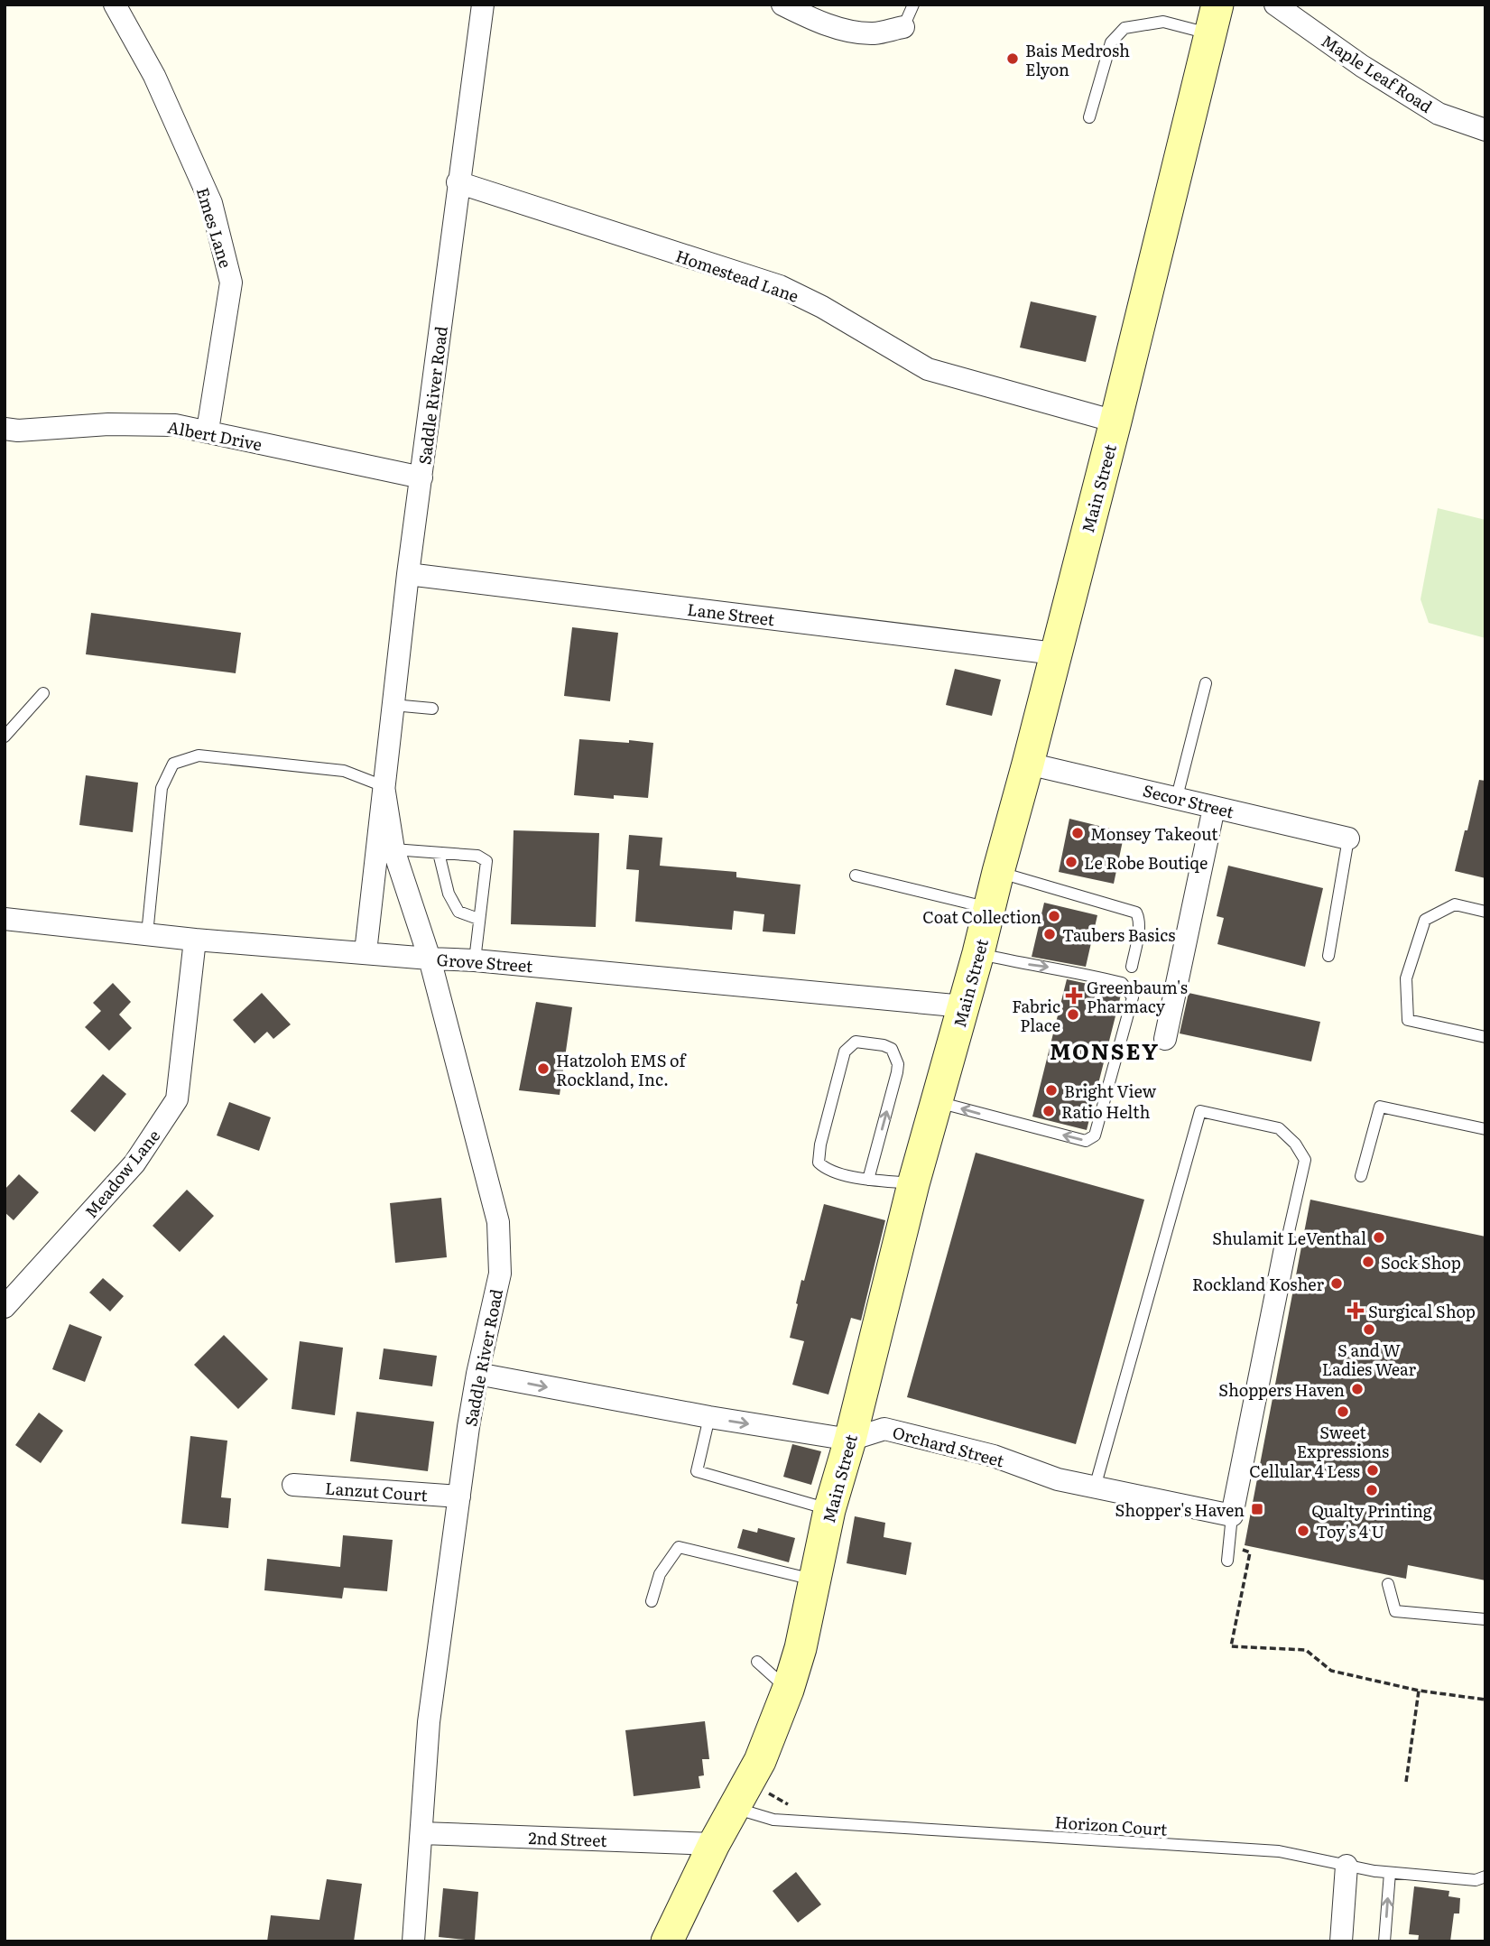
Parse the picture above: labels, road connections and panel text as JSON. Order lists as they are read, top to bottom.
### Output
{
  "streets": {
    "main road": ["Main Street"],
    "street": [
      "Maple Leaf Road",
      "Emes Lane",
      "Homestead Lane",
      "Saddle River Road",
      "Albert Drive",
      "Lane Street",
      "Secor Street",
      "Grove Street",
      "Meadow Lane",
      "Orchard Street",
      "Lanzut Court",
      "2nd Street"
    ],
    "lane": ["Horizon Court"]
  },
  "crossings": [
    ["Emes Lane", "Albert Drive"],
    ["Homestead Lane", "Saddle River Road"],
    ["Homestead Lane", "Main Street"],
    ["Saddle River Road", "Albert Drive"],
    ["Saddle River Road", "Lane Street"],
    ["Saddle River Road", "Grove Street"],
    ["Saddle River Road", "Orchard Street"],
    ["Saddle River Road", "Lanzut Court"],
    ["Saddle River Road", "2nd Street"],
    ["Main Street", "Lane Street"],
    ["Main Street", "Secor Street"],
    ["Main Street", "Grove Street"],
    ["Main Street", "Orchard Street"],
    ["Main Street", "Horizon Court"],
    ["Main Street", "2nd Street"],
    ["Grove Street", "Meadow Lane"]
  ],
  "one_way": ["Orchard Street"],
  "districts": ["MONSEY"],
  "places": {
    "other": [
      "Bais Medrosh Elyon",
      "Monsey Takeout",
      "Le Robe Boutiqe",
      "Coat Collection",
      "Taubers Basics",
      "Fabric Place",
      "Hatzoloh EMS of Rockland, Inc.",
      "Bright View",
      "Ratio Helth",
      "Shulamit LeVenthal",
      "Sock Shop",
      "Rockland Kosher",
      "S and W Ladies Wear",
      "Shoppers Haven",
      "Sweet Expressions",
      "Cellular 4 Less",
      "Qualty Printing",
      "Toy's 4 U"
    ],
    "health": ["Greenbaum's Pharmacy", "Surgical Shop"],
    "transit": ["Shopper's Haven"]
  }
}
